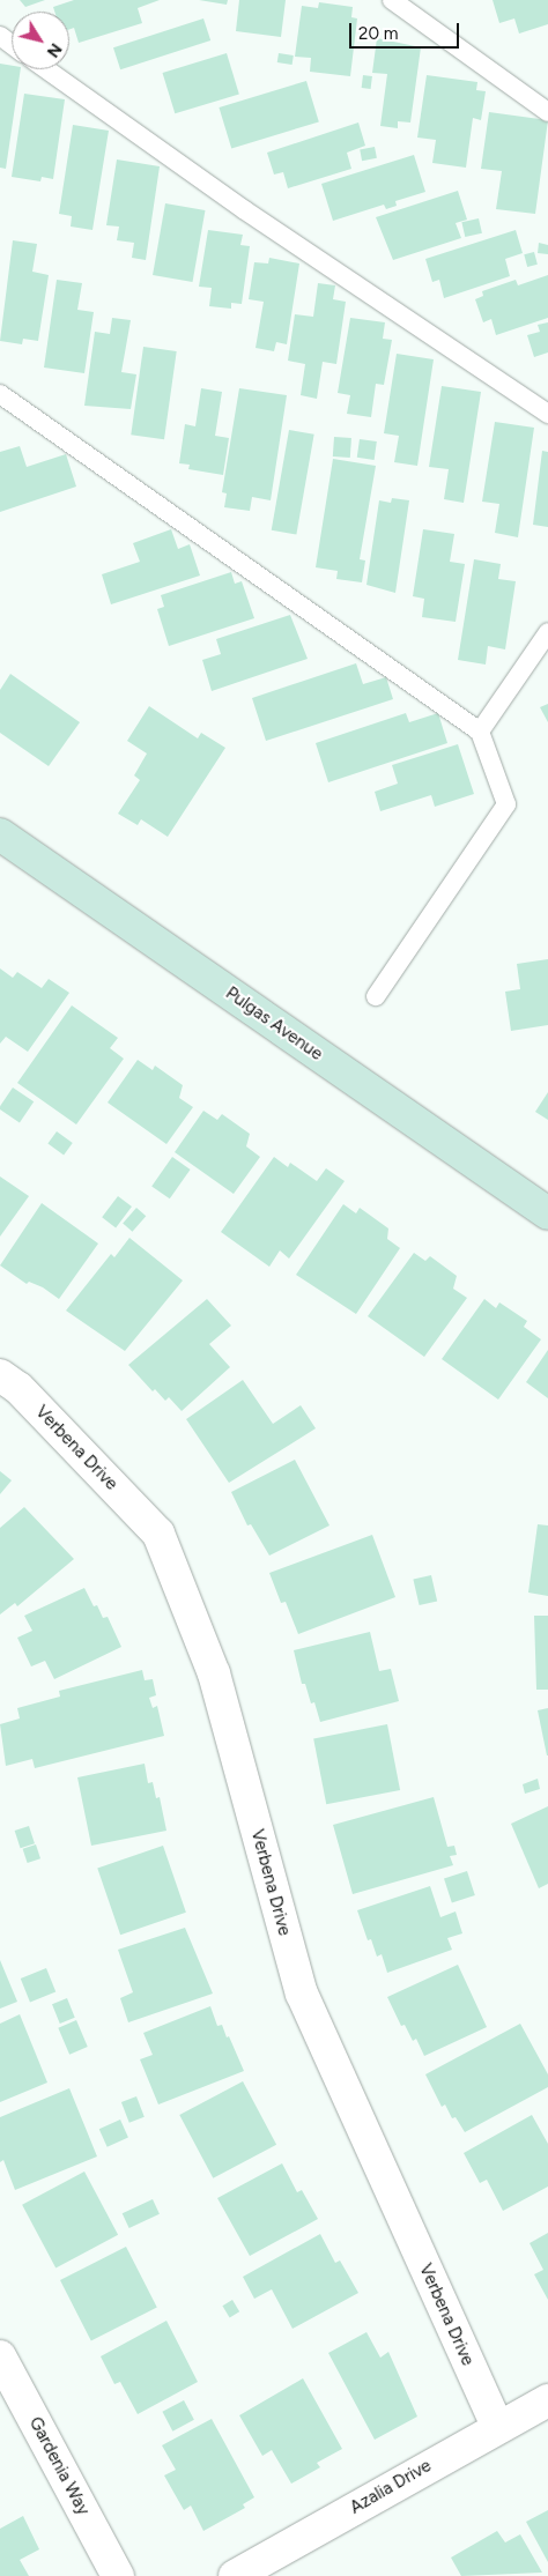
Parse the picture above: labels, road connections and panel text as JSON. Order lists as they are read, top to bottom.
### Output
{
  "streets": {
    "street": [
      "Pulgas Avenue",
      "Verbena Drive",
      "Gardenia Way",
      "Azalia Drive"
    ]
  },
  "crossings": [
    ["Verbena Drive", "Azalia Drive"]
  ],
  "scale_bar": "20 m",
  "north": "bottom right"
}
